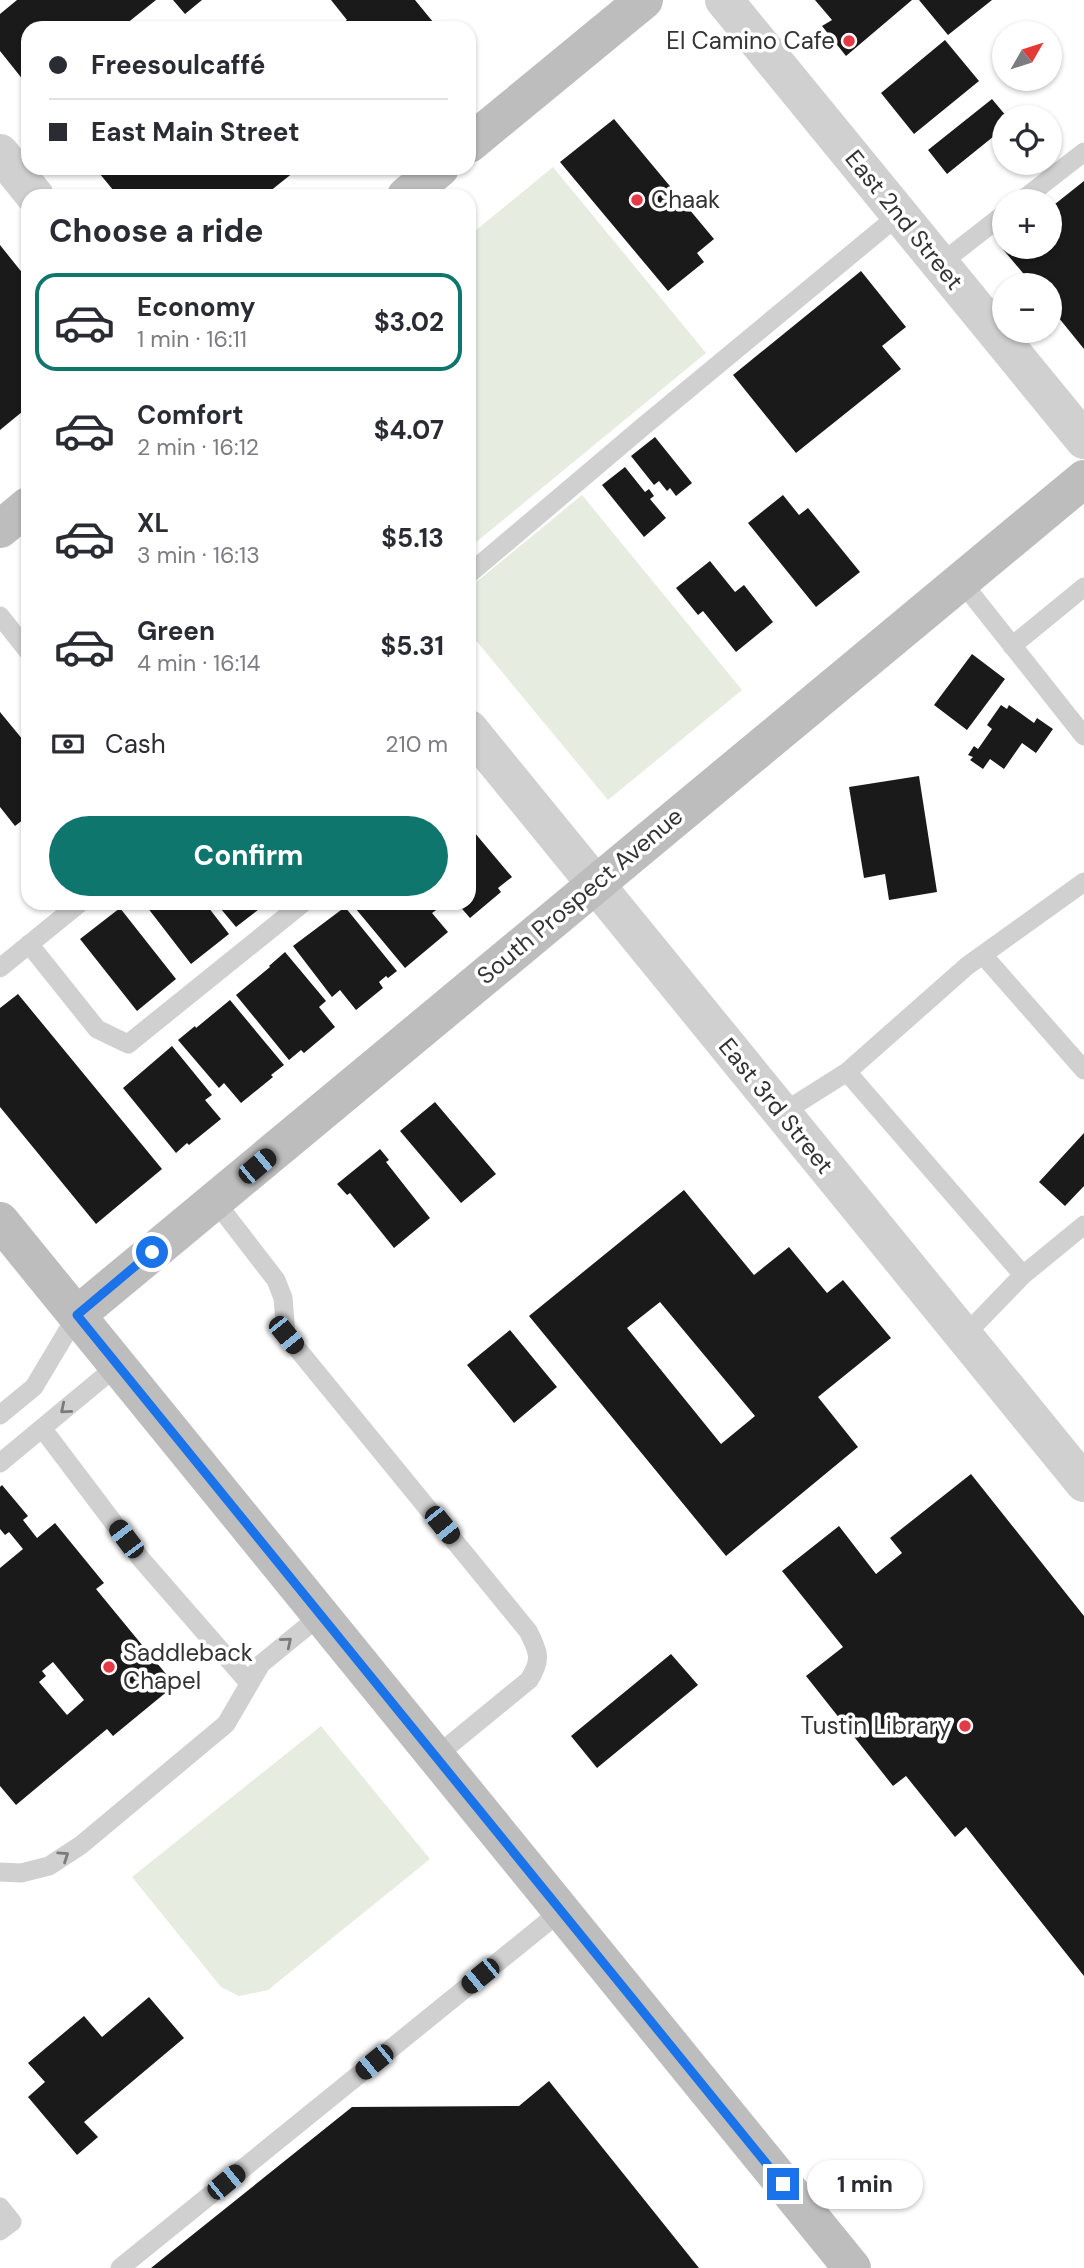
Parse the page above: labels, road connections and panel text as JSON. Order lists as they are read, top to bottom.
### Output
{
  "streets": {
    "main road": ["South Prospect Avenue"],
    "street": ["East 2nd Street", "East 3rd Street"]
  },
  "crossings": [
    ["South Prospect Avenue", "East 3rd Street"]
  ],
  "places": [
    "El Camino Cafe",
    "Chaak",
    "Saddleback Chapel",
    "Tustin Library"
  ],
  "north": "top right",
  "page": {
    "map_buttons": ["+", "−"],
    "banner": ["Freesoulcaffé", "East Main Street"],
    "heading": "Choose a ride",
    "list": [
      {
        "name": "Economy",
        "note": "1 min · 16:11",
        "value": "$3.02"
      },
      {
        "name": "Comfort",
        "note": "2 min · 16:12",
        "value": "$4.07"
      },
      {
        "name": "XL",
        "note": "3 min · 16:13",
        "value": "$5.13"
      },
      {
        "name": "Green",
        "note": "4 min · 16:14",
        "value": "$5.31"
      }
    ],
    "pay": ["Cash", "210 m"],
    "buttons": "Confirm",
    "bubble": "1 min"
  }
}
